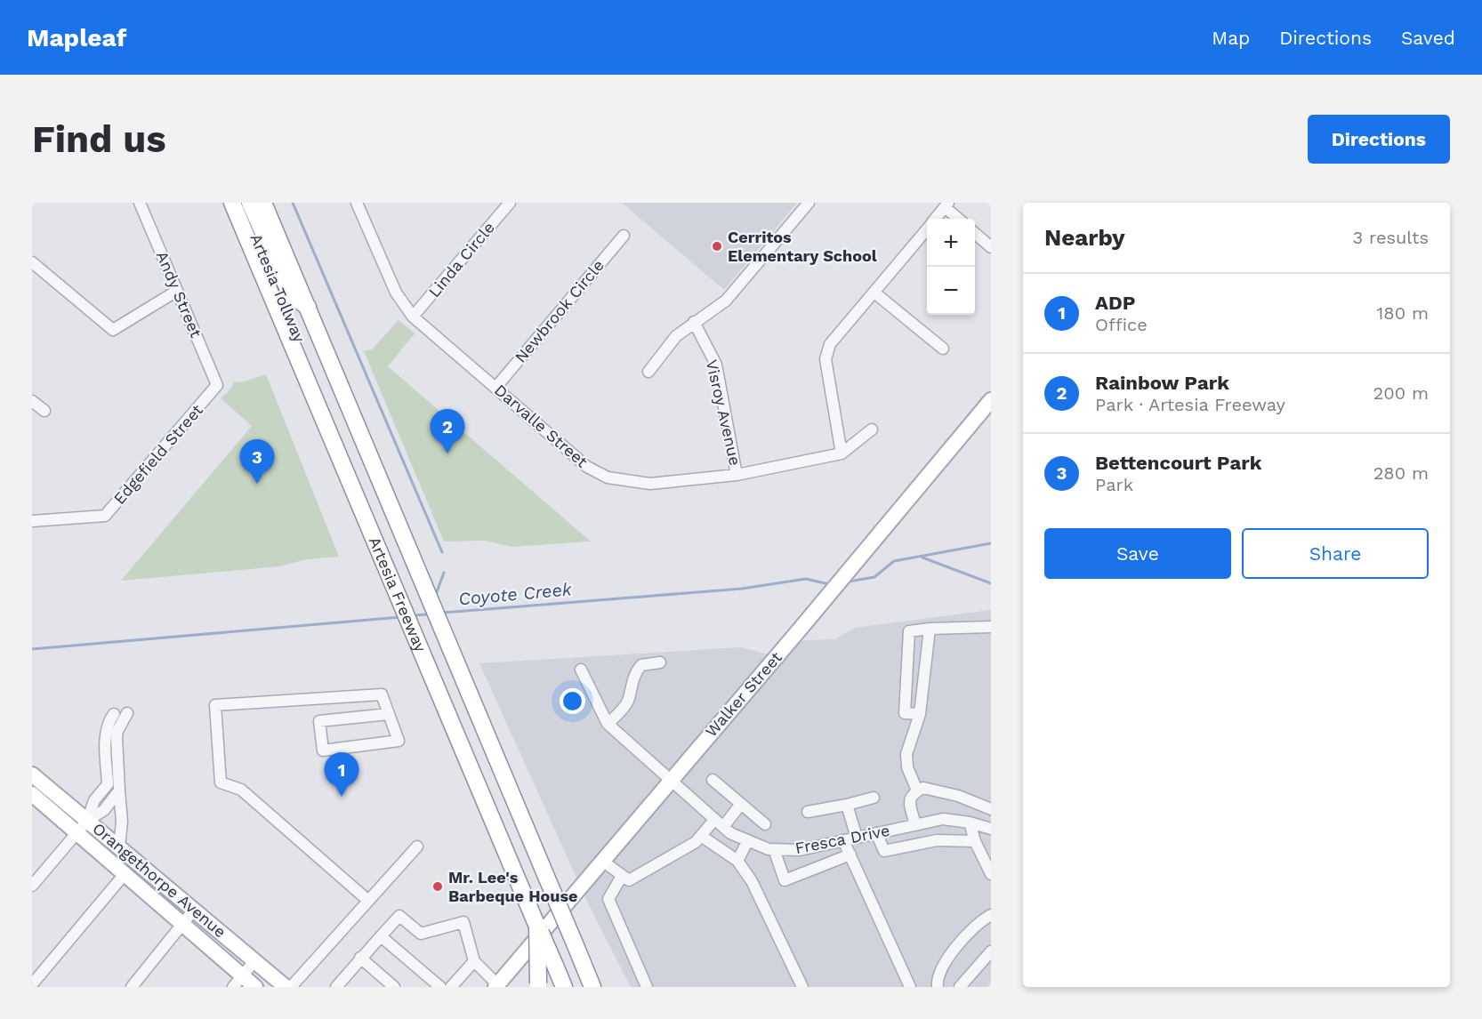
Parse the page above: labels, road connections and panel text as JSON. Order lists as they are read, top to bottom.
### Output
{
  "streets": {
    "highway": ["Artesia Tollway", "Artesia Freeway"],
    "main road": ["Walker Street", "Orangethorpe Avenue"],
    "street": [
      "Linda Circle",
      "Andy Street",
      "Newbrook Circle",
      "Visroy Avenue",
      "Darvalle Street",
      "Edgefield Street",
      "Fresca Drive"
    ]
  },
  "crossings": [
    ["Linda Circle", "Darvalle Street"],
    ["Artesia Tollway", "Artesia Freeway"],
    ["Andy Street", "Edgefield Street"],
    ["Newbrook Circle", "Darvalle Street"],
    ["Visroy Avenue", "Darvalle Street"],
    ["Walker Street", "Fresca Drive"]
  ],
  "water": ["Coyote Creek"],
  "places": ["Cerritos Elementary School", "Mr. Lee's Barbeque House"],
  "page": {
    "header": "Mapleaf",
    "nav": ["Map", "Directions", "Saved"],
    "buttons": [
      "Directions",
      ["Save", "Share"]
    ],
    "title": "Find us",
    "heading": ["Nearby", "3 results"],
    "map_buttons": ["+", "−"],
    "list": [
      {
        "mark": "1",
        "name": "ADP",
        "note": "Office",
        "value": "180 m"
      },
      {
        "mark": "2",
        "name": "Rainbow Park",
        "note": "Park · Artesia Freeway",
        "value": "200 m"
      },
      {
        "mark": "3",
        "name": "Bettencourt Park",
        "note": "Park",
        "value": "280 m"
      }
    ],
    "pins": ["2", "3", "1"]
  }
}
